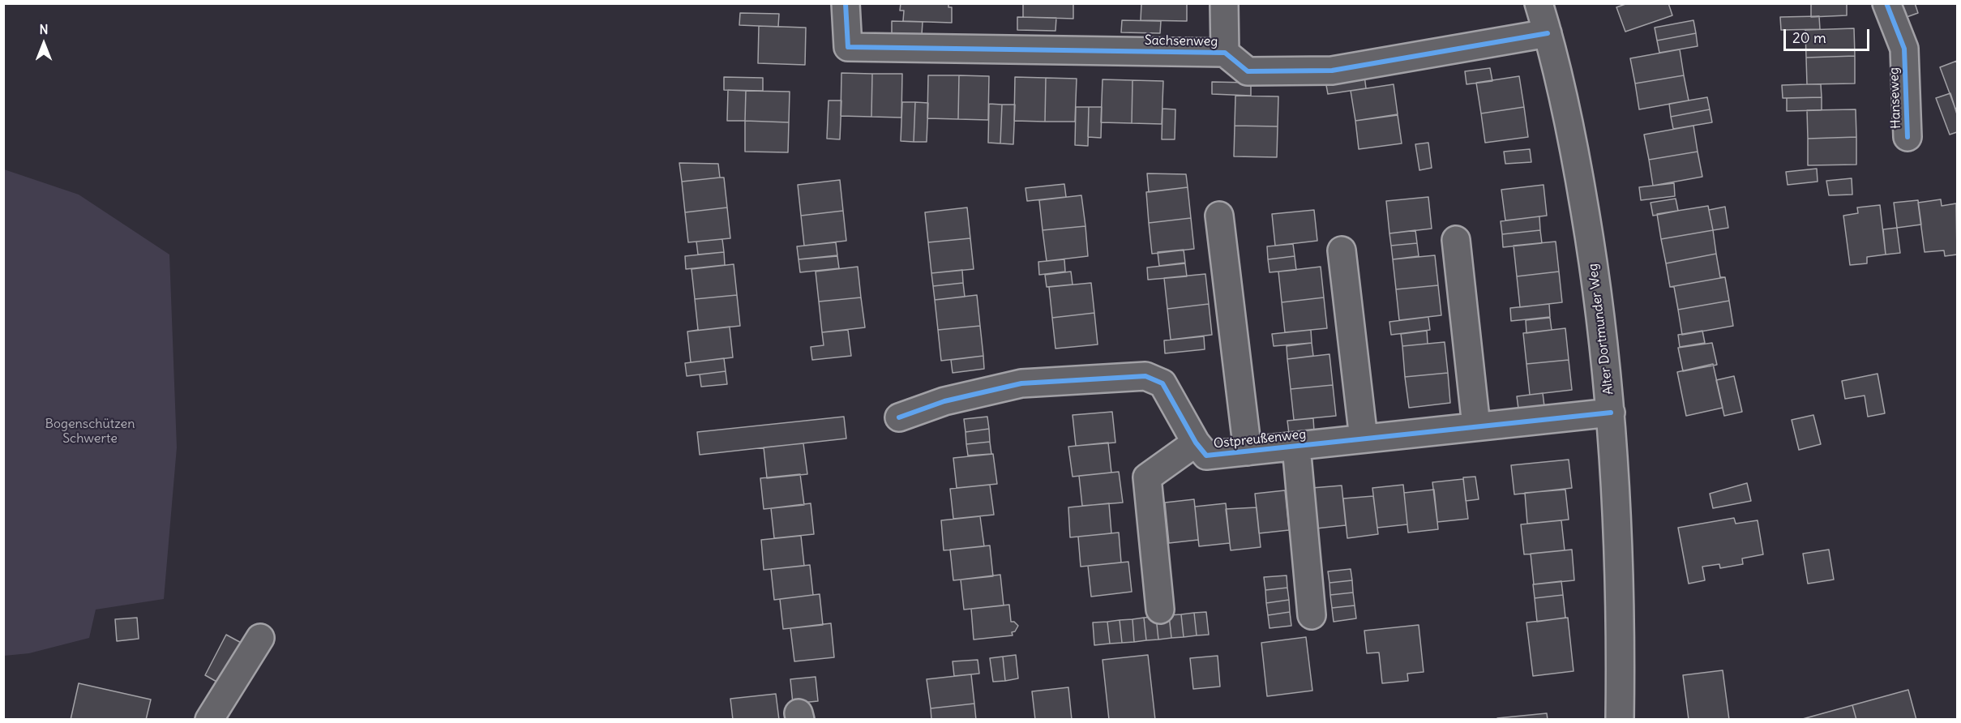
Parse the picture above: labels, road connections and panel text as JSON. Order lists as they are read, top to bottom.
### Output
{
  "streets": {
    "street": [
      "Sachsenweg",
      "Hanseweg",
      "Alter Dortmunder Weg",
      "Ostpreußenweg"
    ]
  },
  "crossings": [
    ["Sachsenweg", "Alter Dortmunder Weg"],
    ["Alter Dortmunder Weg", "Ostpreußenweg"]
  ],
  "parks": ["Bogenschützen Schwerte"],
  "scale_bar": "20 m",
  "north": "top"
}
